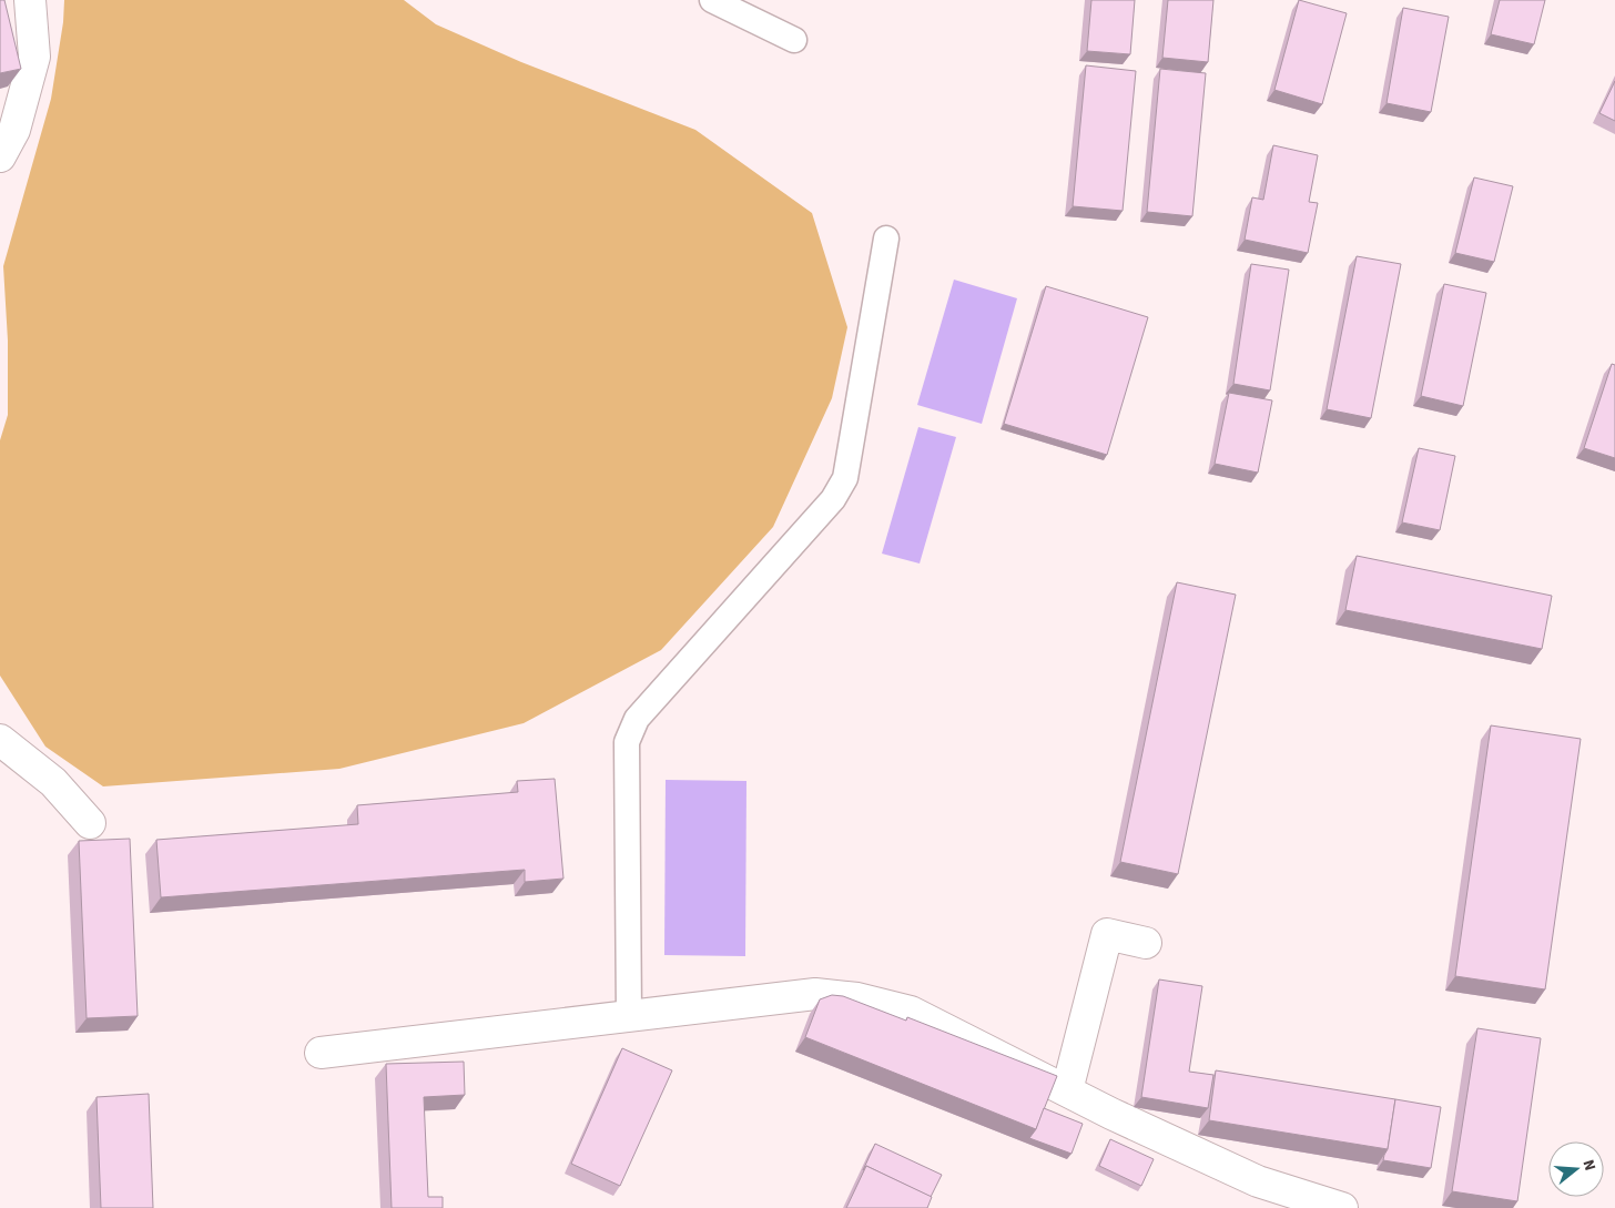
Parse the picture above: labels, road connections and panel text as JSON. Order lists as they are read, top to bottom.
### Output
{
  "north": "right"
}
